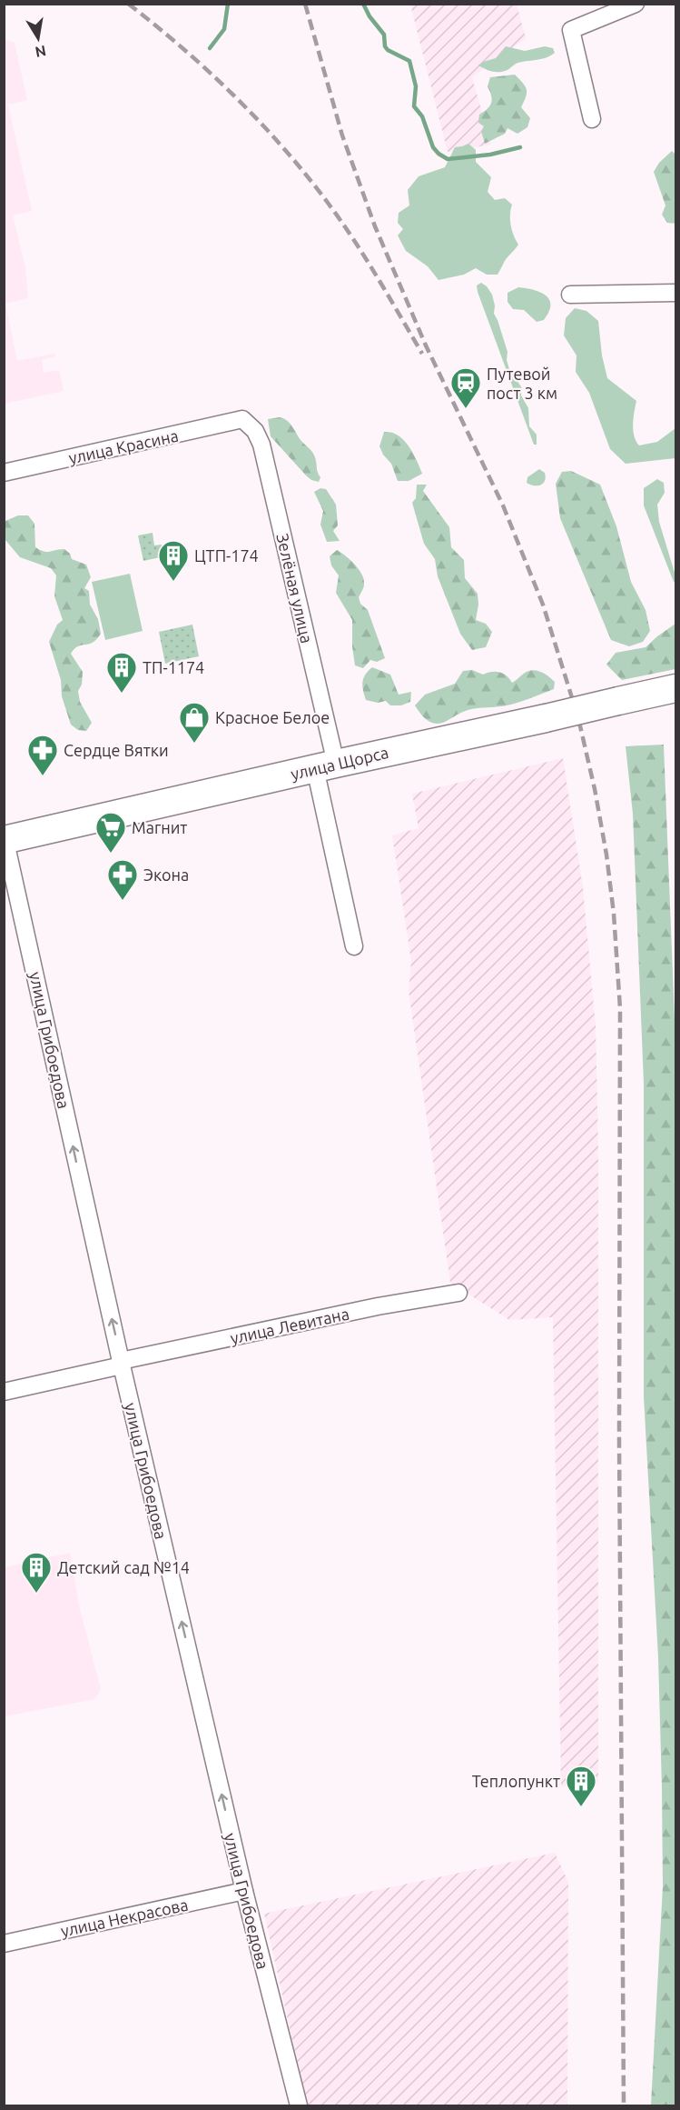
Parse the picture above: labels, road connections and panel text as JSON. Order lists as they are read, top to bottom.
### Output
{
  "streets": {
    "main road": ["улица Щорса"],
    "street": [
      "улица Красина",
      "Зелёная улица",
      "улица Грибоедова",
      "улица Левитана",
      "улица Некрасова"
    ]
  },
  "crossings": [
    ["улица Красина", "Зелёная улица"],
    ["Зелёная улица", "улица Щорса"],
    ["улица Щорса", "улица Грибоедова"],
    ["улица Грибоедова", "улица Левитана"],
    ["улица Грибоедова", "улица Некрасова"]
  ],
  "one_way": ["улица Грибоедова"],
  "places": {
    "station": ["Путевой пост 3 км"],
    "building": [
      "ЦТП-174",
      "ТП-1174",
      "Детский сад №14",
      "Теплопункт"
    ],
    "shop": ["Красное Белое"],
    "pharmacy": ["Сердце Вятки", "Экона"],
    "supermarket": ["Магнит"]
  },
  "north": "bottom"
}
